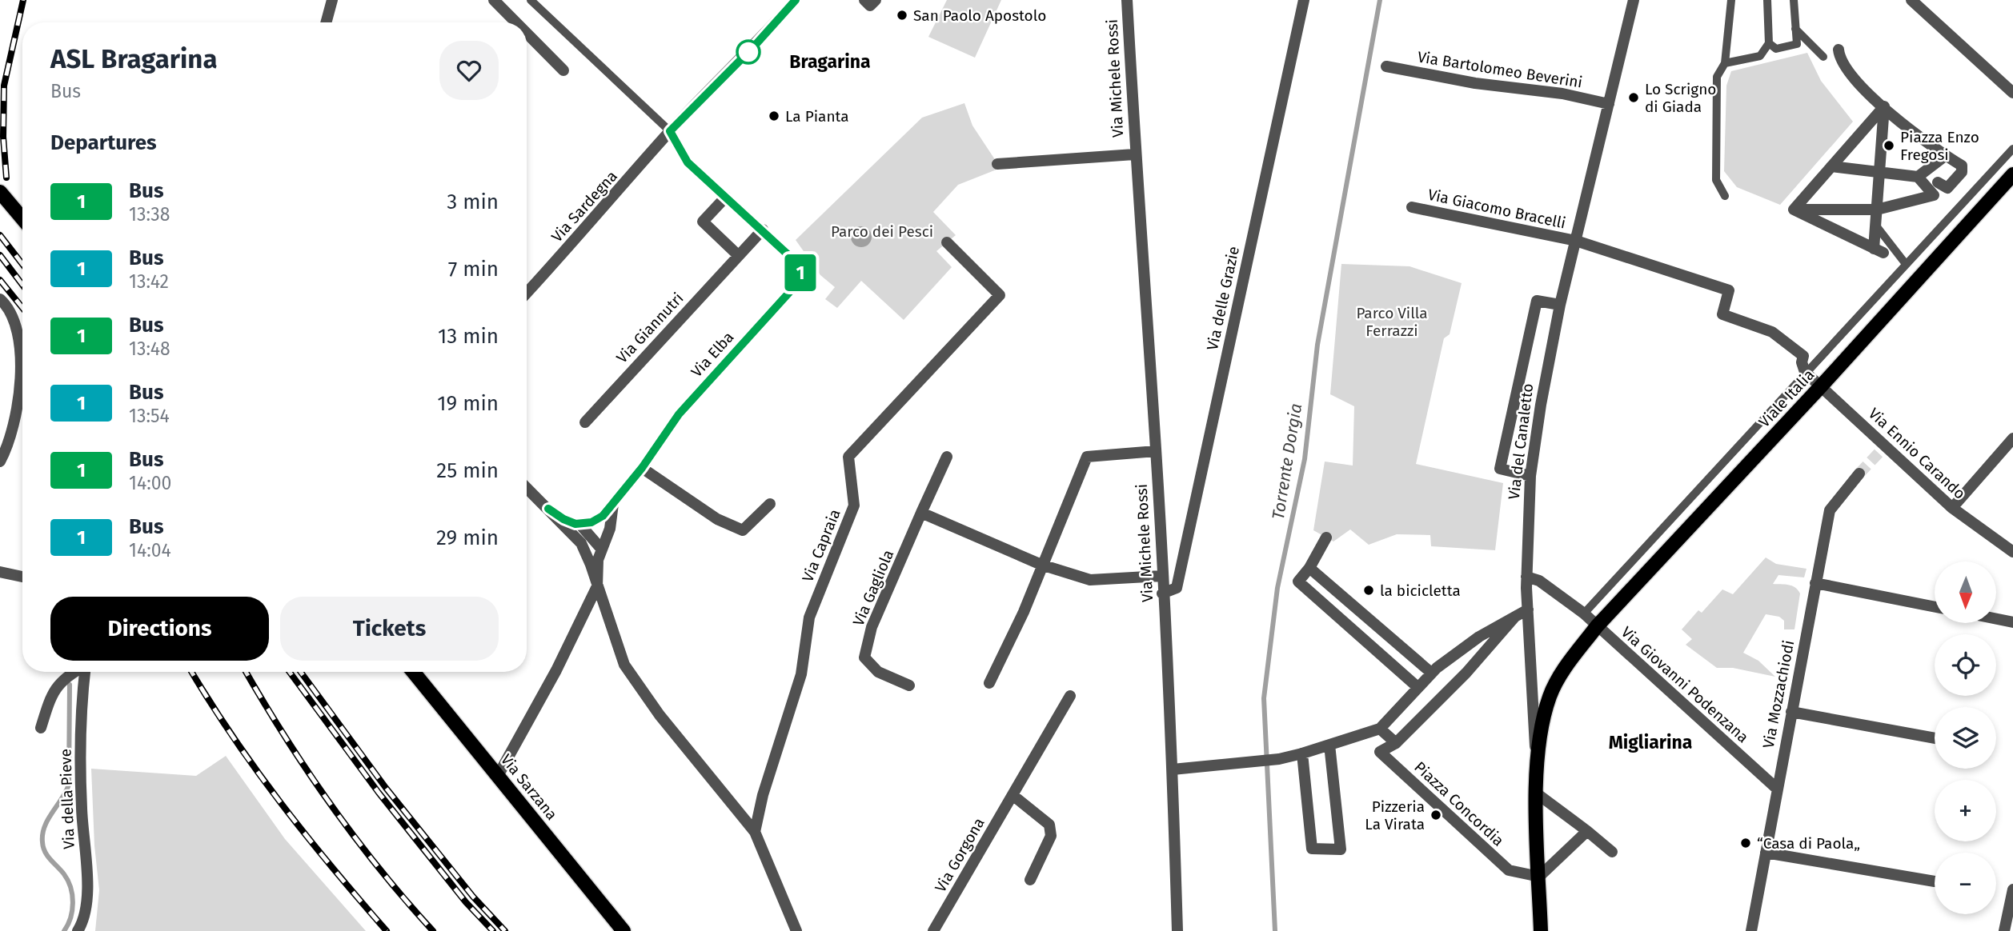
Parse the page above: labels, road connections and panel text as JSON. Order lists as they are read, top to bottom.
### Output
{
  "streets": {
    "main road": ["Viale Italia", "Via del Canaletto", "Via Sarzana"],
    "street": [
      "Via Bartolomeo Beverini",
      "Via Michele Rossi",
      "Via Sardegna",
      "Via Giacomo Bracelli",
      "Via delle Grazie",
      "Via Giannutri",
      "Via Elba",
      "Via Ennio Carando",
      "Via Capraia",
      "Via Gagliola",
      "Via Giovanni Podenzana",
      "Via Mozzachiodi",
      "Via della Pieve",
      "Piazza Concordia",
      "Via Gorgona"
    ]
  },
  "crossings": [
    ["Via Bartolomeo Beverini", "Via del Canaletto"],
    ["Via Michele Rossi", "Via delle Grazie"],
    ["Via Giacomo Bracelli", "Viale Italia"],
    ["Via Giacomo Bracelli", "Via del Canaletto"],
    ["Via Giacomo Bracelli", "Via Ennio Carando"],
    ["Via Giannutri", "Via Elba"],
    ["Viale Italia", "Via del Canaletto"],
    ["Viale Italia", "Via Ennio Carando"],
    ["Viale Italia", "Via Giovanni Podenzana"],
    ["Via del Canaletto", "Via Giovanni Podenzana"],
    ["Via del Canaletto", "Piazza Concordia"],
    ["Via Giovanni Podenzana", "Via Mozzachiodi"]
  ],
  "districts": ["Bragarina", "Migliarina"],
  "water": ["Torrente Dorgia"],
  "parks": ["Parco dei Pesci", "Parco Villa Ferrazzi"],
  "places": [
    "San Paolo Apostolo",
    "Lo Scrigno di Giada",
    "La Pianta",
    "Piazza Enzo Fregosi",
    "la bicicletta",
    "Pizzeria La Virata",
    "“Casa di Paola„"
  ],
  "lines": ["bus line 1"],
  "north": "bottom",
  "page": {
    "on_map": "1",
    "heading": [
      ["ASL Bragarina", "Bus"],
      "Departures"
    ],
    "list": [
      {
        "mark": "1",
        "name": "Bus",
        "note": "13:38",
        "value": "3 min"
      },
      {
        "mark": "1",
        "name": "Bus",
        "note": "13:42",
        "value": "7 min"
      },
      {
        "mark": "1",
        "name": "Bus",
        "note": "13:48",
        "value": "13 min"
      },
      {
        "mark": "1",
        "name": "Bus",
        "note": "13:54",
        "value": "19 min"
      },
      {
        "mark": "1",
        "name": "Bus",
        "note": "14:00",
        "value": "25 min"
      },
      {
        "mark": "1",
        "name": "Bus",
        "note": "14:04",
        "value": "29 min"
      }
    ],
    "map_buttons": ["+", "−"],
    "buttons": ["Directions", "Tickets"]
  }
}
